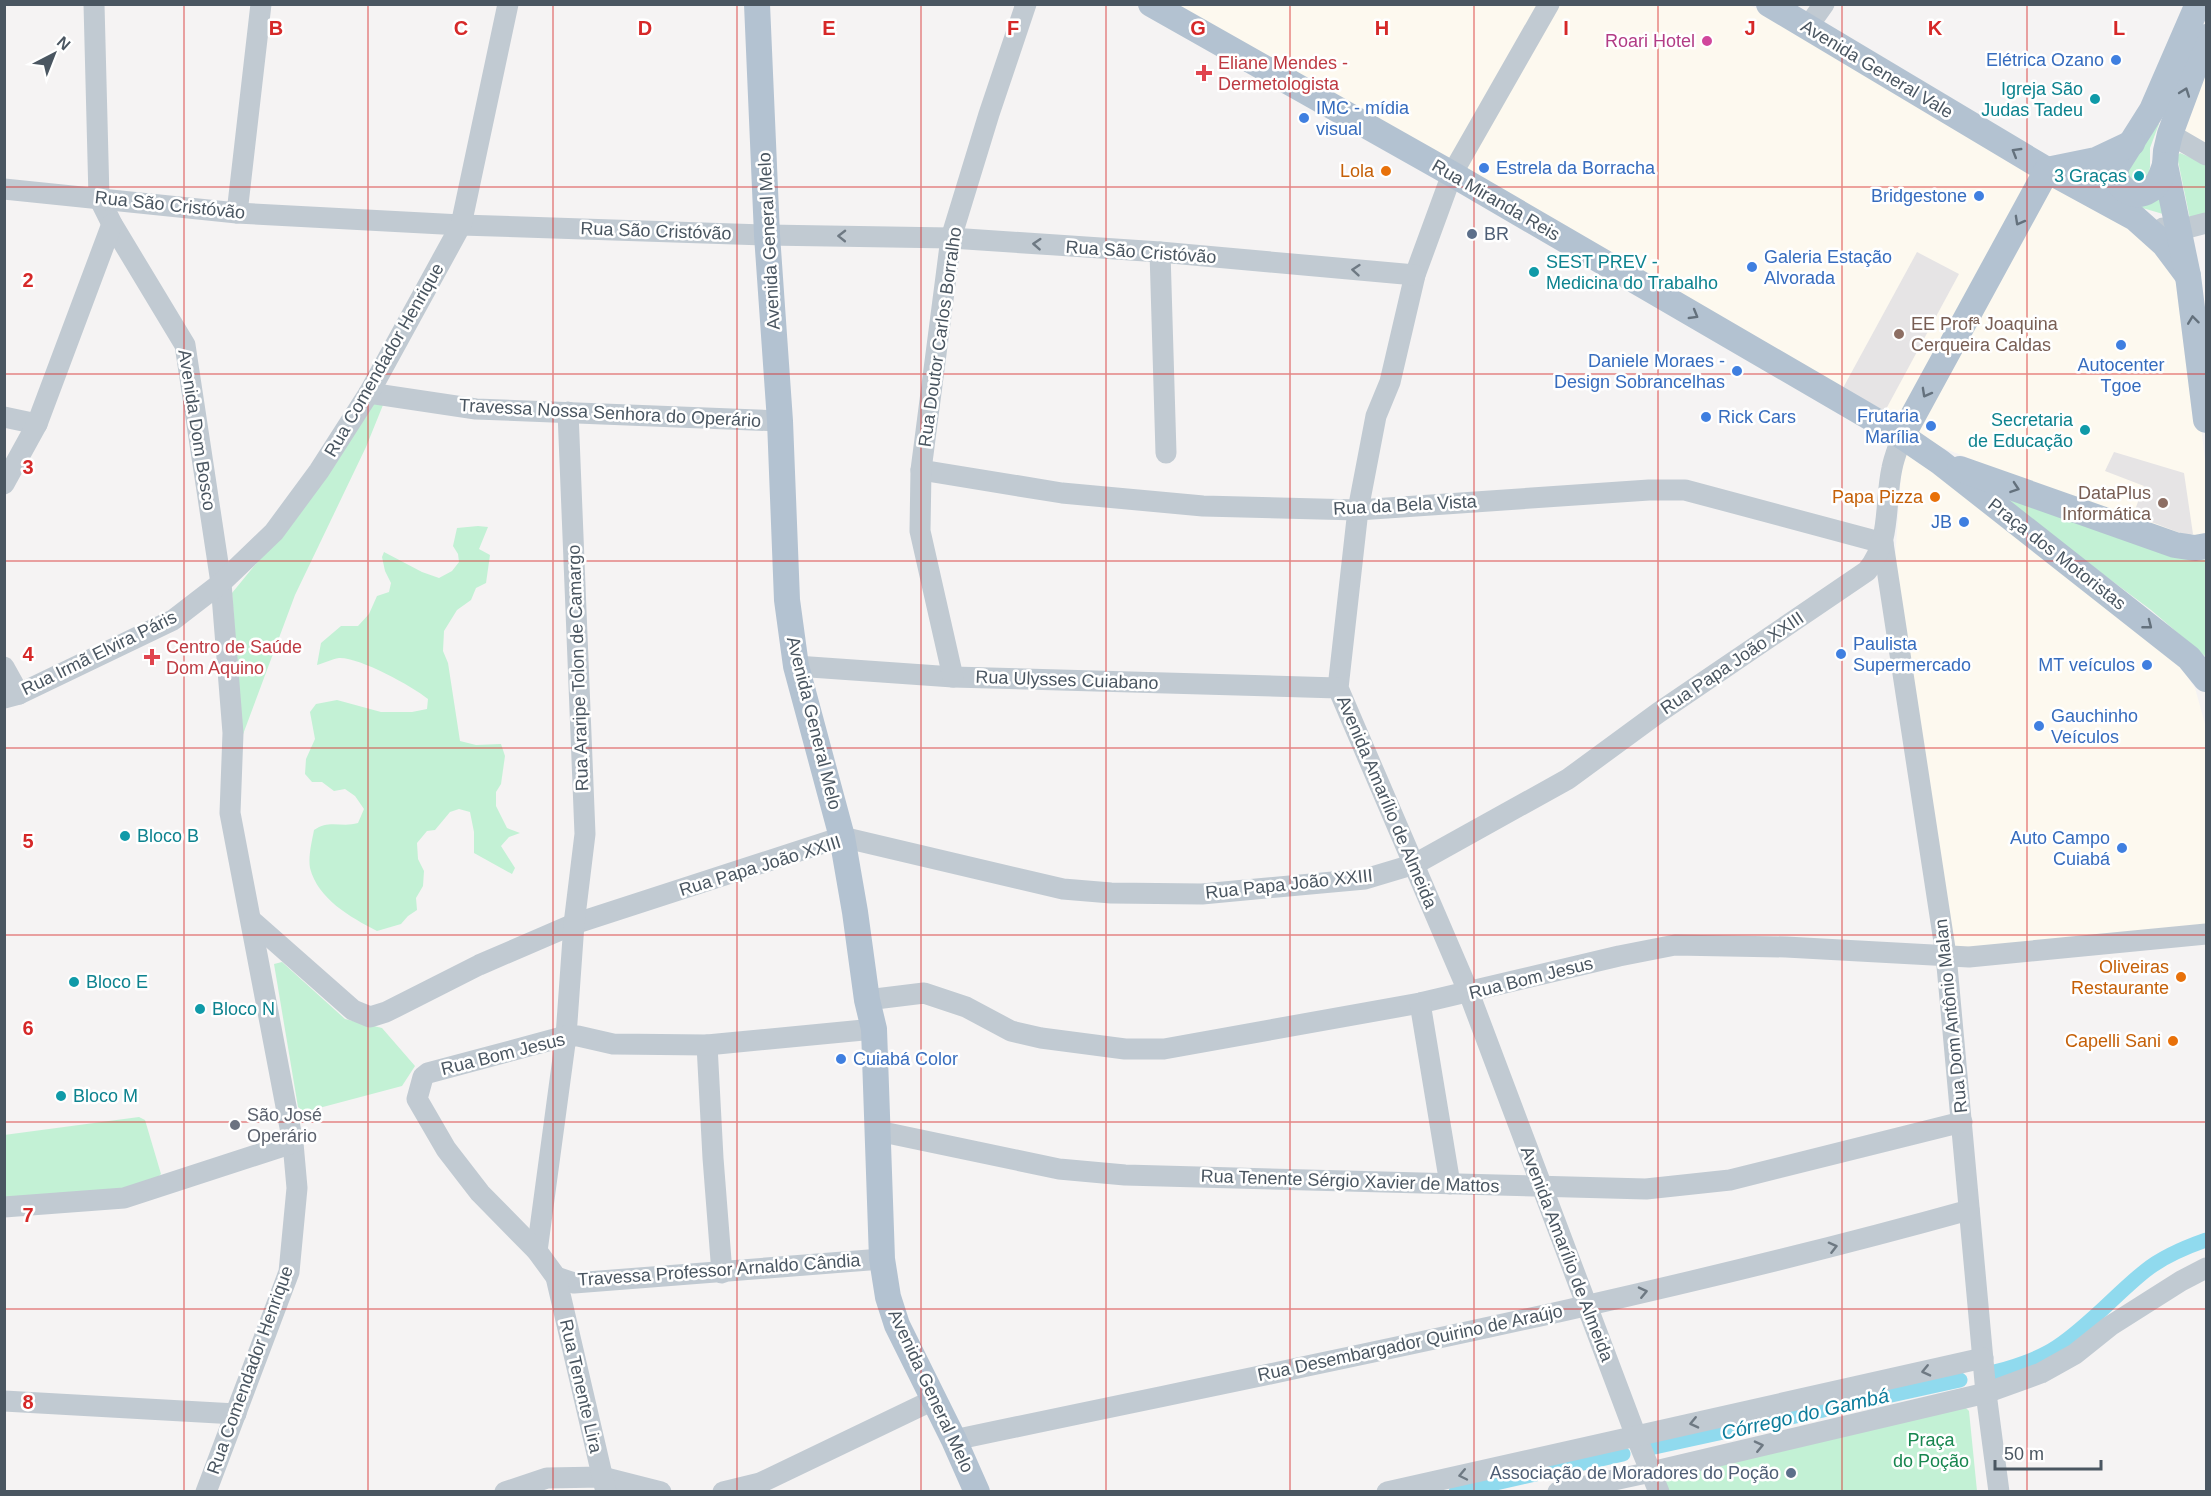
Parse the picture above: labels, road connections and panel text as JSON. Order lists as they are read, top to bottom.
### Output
{
  "streets": {
    "main road": [
      "Avenida General Vale",
      "Rua Miranda Reis",
      "Avenida General Melo",
      "Praça dos Motoristas",
      "Rua Papa João XXIII"
    ],
    "street": [
      "Rua São Cristóvão",
      "Rua Doutor Carlos Borralho",
      "Rua Comendador Henrique",
      "Travessa Nossa Senhora do Operário",
      "Avenida Dom Bosco",
      "Rua da Bela Vista",
      "Rua Irmã Elvira Páris",
      "Rua Araripe Tolon de Camargo",
      "Rua Ulysses Cuiabano",
      "Avenida Amarílio de Almeida",
      "Rua Bom Jesus",
      "Rua Dom Antônio Malan",
      "Rua Tenente Sérgio Xavier de Mattos",
      "Travessa Professor Arnaldo Cândia",
      "Rua Desembargador Quirino de Araújo",
      "Rua Tenente Lira"
    ]
  },
  "crossings": [
    ["Avenida General Vale", "Rua Papa João XXIII"],
    ["Rua Miranda Reis", "Praça dos Motoristas"],
    ["Rua Miranda Reis", "Rua Papa João XXIII"],
    ["Rua Miranda Reis", "Avenida Amarílio de Almeida"],
    ["Rua São Cristóvão", "Avenida General Melo"],
    ["Rua São Cristóvão", "Rua Doutor Carlos Borralho"],
    ["Rua São Cristóvão", "Rua Comendador Henrique"],
    ["Rua São Cristóvão", "Avenida Dom Bosco"],
    ["Rua São Cristóvão", "Avenida Amarílio de Almeida"],
    ["Avenida General Melo", "Travessa Nossa Senhora do Operário"],
    ["Avenida General Melo", "Rua Papa João XXIII"],
    ["Avenida General Melo", "Rua Ulysses Cuiabano"],
    ["Avenida General Melo", "Rua Bom Jesus"],
    ["Avenida General Melo", "Rua Tenente Sérgio Xavier de Mattos"],
    ["Avenida General Melo", "Travessa Professor Arnaldo Cândia"],
    ["Avenida General Melo", "Rua Desembargador Quirino de Araújo"],
    ["Rua Doutor Carlos Borralho", "Rua da Bela Vista"],
    ["Rua Doutor Carlos Borralho", "Rua Ulysses Cuiabano"],
    ["Rua Comendador Henrique", "Travessa Nossa Senhora do Operário"],
    ["Rua Comendador Henrique", "Avenida Dom Bosco"],
    ["Rua Comendador Henrique", "Rua Irmã Elvira Páris"],
    ["Rua Comendador Henrique", "Rua Papa João XXIII"],
    ["Travessa Nossa Senhora do Operário", "Rua Araripe Tolon de Camargo"],
    ["Avenida Dom Bosco", "Rua Irmã Elvira Páris"],
    ["Rua da Bela Vista", "Rua Papa João XXIII"],
    ["Rua da Bela Vista", "Avenida Amarílio de Almeida"],
    ["Rua da Bela Vista", "Rua Dom Antônio Malan"],
    ["Praça dos Motoristas", "Rua Papa João XXIII"],
    ["Rua Papa João XXIII", "Rua Araripe Tolon de Camargo"],
    ["Rua Papa João XXIII", "Avenida Amarílio de Almeida"],
    ["Rua Papa João XXIII", "Rua Dom Antônio Malan"],
    ["Rua Araripe Tolon de Camargo", "Rua Bom Jesus"],
    ["Rua Araripe Tolon de Camargo", "Rua Tenente Lira"],
    ["Rua Ulysses Cuiabano", "Avenida Amarílio de Almeida"],
    ["Avenida Amarílio de Almeida", "Rua Bom Jesus"],
    ["Avenida Amarílio de Almeida", "Rua Tenente Sérgio Xavier de Mattos"],
    ["Avenida Amarílio de Almeida", "Rua Desembargador Quirino de Araújo"],
    ["Rua Bom Jesus", "Rua Dom Antônio Malan"],
    ["Rua Bom Jesus", "Rua Tenente Lira"],
    ["Rua Dom Antônio Malan", "Rua Tenente Sérgio Xavier de Mattos"],
    ["Rua Dom Antônio Malan", "Rua Desembargador Quirino de Araújo"],
    ["Travessa Professor Arnaldo Cândia", "Rua Tenente Lira"]
  ],
  "one_way": ["Avenida General Vale", "Rua Miranda Reis", "Rua São Cristóvão"],
  "water": ["Córrego do Gambá"],
  "parks": ["Praça do Poção"],
  "places": {
    "other": [
      "Roari Hotel",
      "Elétrica Ozano",
      "Igreja São Judas Tadeu",
      "IMC - mídia visual",
      "Estrela da Borracha",
      "Lola",
      "3 Graças",
      "Bridgestone",
      "BR",
      "Galeria Estação Alvorada",
      "SEST PREV - Medicina do Trabalho",
      "EE Profª Joaquina Cerqueira Caldas",
      "Autocenter Tgoe",
      "Daniele Moraes - Design Sobrancelhas",
      "Rick Cars",
      "Frutaria Marília",
      "Secretaria de Educação",
      "Papa Pizza",
      "DataPlus Informática",
      "JB",
      "Paulista Supermercado",
      "MT veículos",
      "Gauchinho Veículos",
      "Bloco B",
      "Auto Campo Cuiabá",
      "Oliveiras Restaurante",
      "Bloco E",
      "Bloco N",
      "Capelli Sani",
      "Cuiabá Color",
      "Bloco M",
      "São José Operário",
      "Associação de Moradores do Poção"
    ],
    "health": ["Eliane Mendes - Dermetologista", "Centro de Saúde Dom Aquino"]
  },
  "scale_bar": "50 m",
  "north": "top right",
  "grid": {
    "columns": [
      "B",
      "C",
      "D",
      "E",
      "F",
      "G",
      "H",
      "I",
      "J",
      "K",
      "L"
    ],
    "rows": [
      "2",
      "3",
      "4",
      "5",
      "6",
      "7",
      "8"
    ]
  }
}
